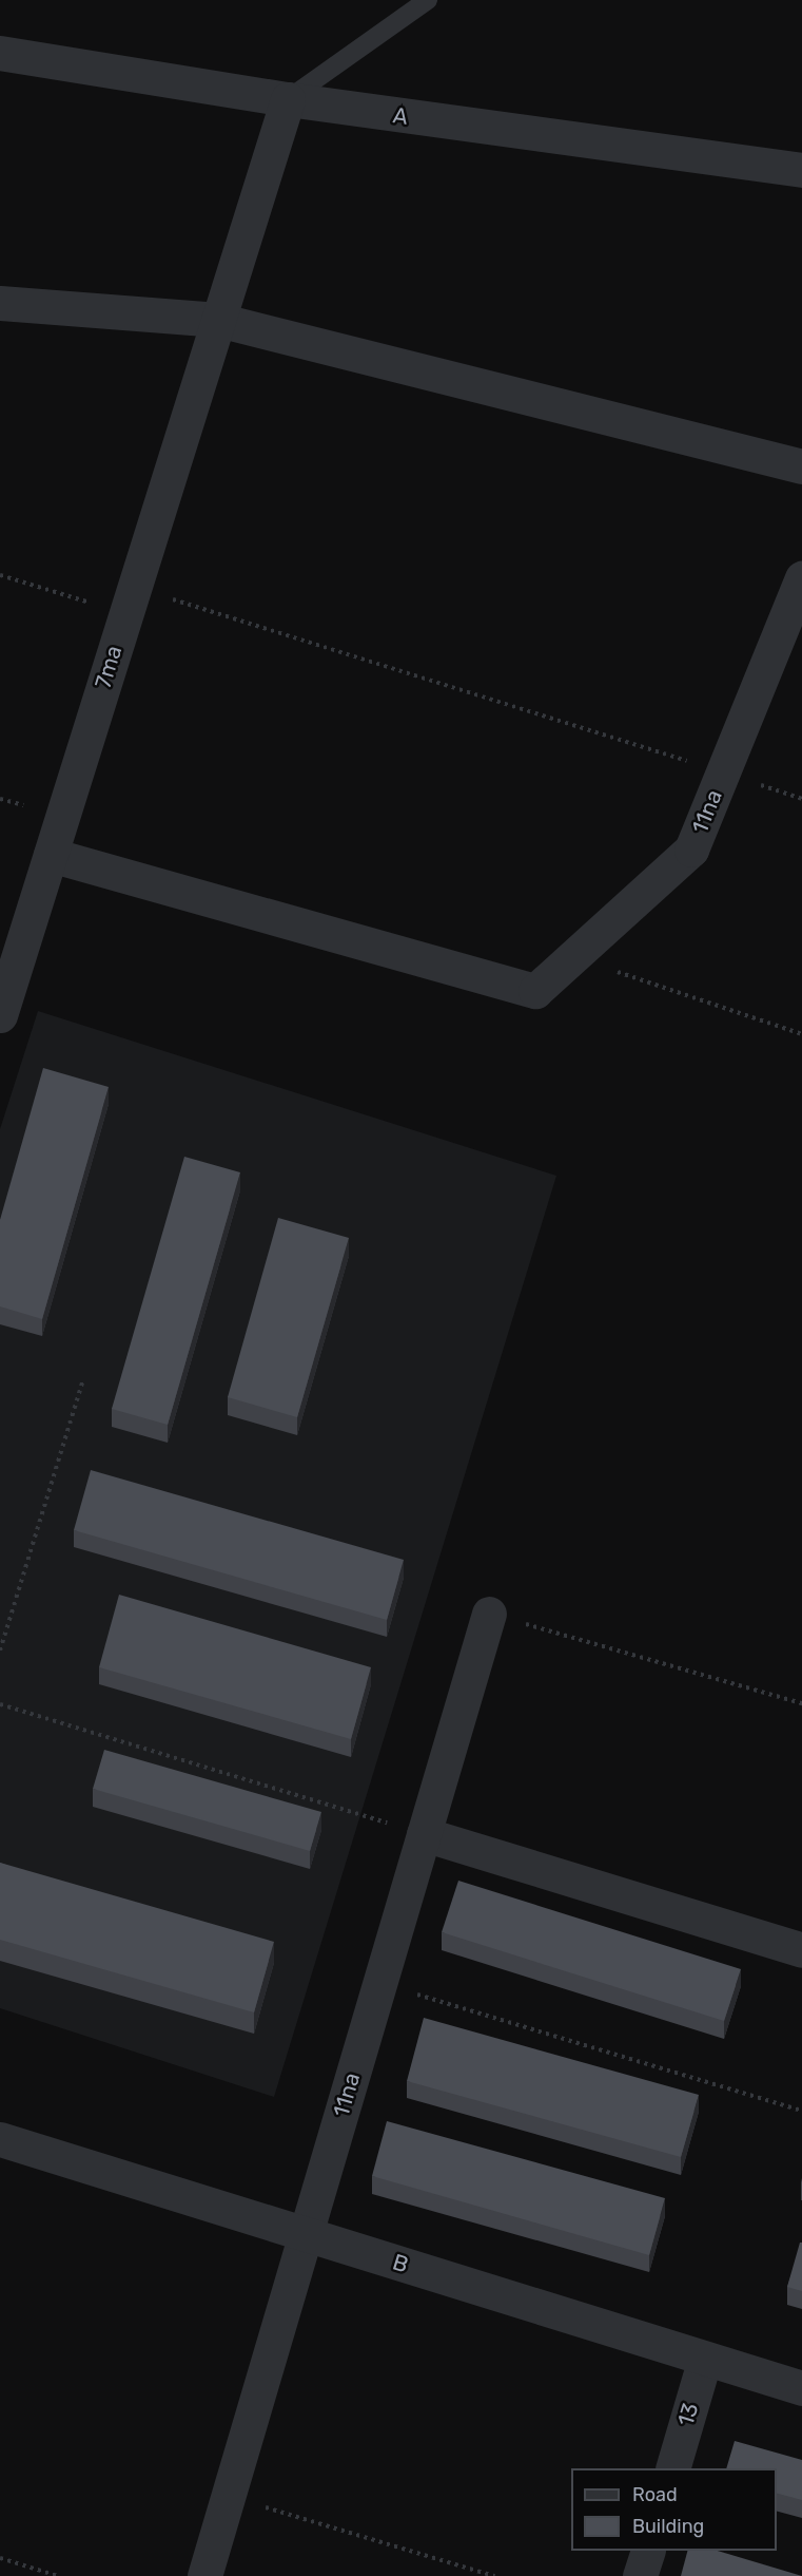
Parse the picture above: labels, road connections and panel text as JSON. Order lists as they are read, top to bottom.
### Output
{
  "streets": {
    "street": [
      "A",
      "7ma",
      "11na",
      "B",
      "13"
    ]
  },
  "crossings": [
    ["A", "7ma"],
    ["7ma", "11na"],
    ["11na", "B"],
    ["B", "13"]
  ],
  "legend": ["Road", "Building"]
}
